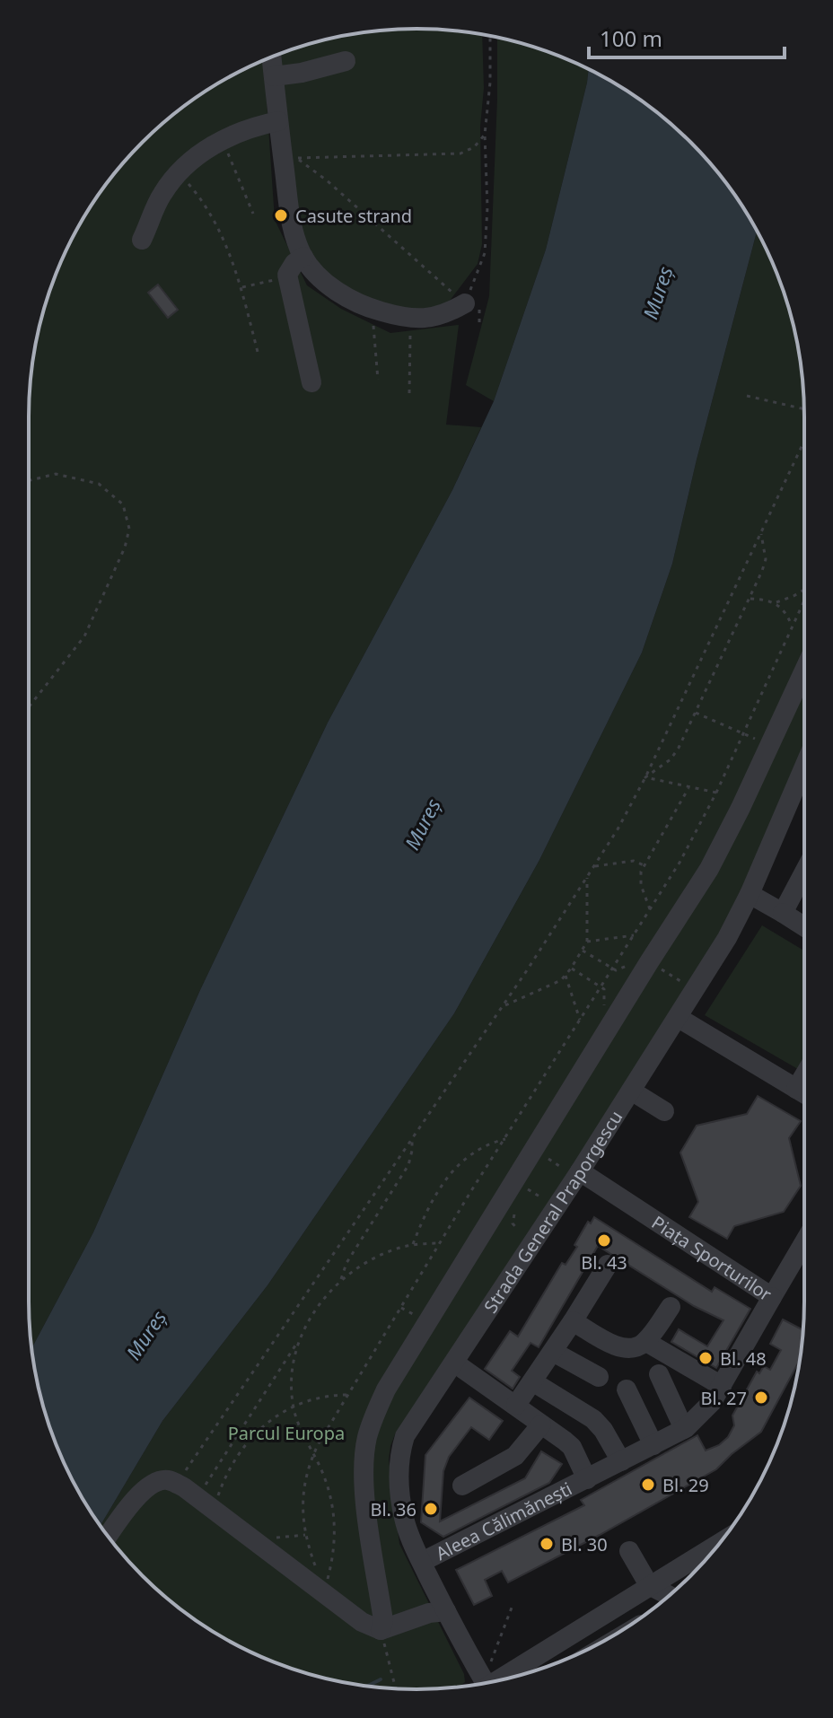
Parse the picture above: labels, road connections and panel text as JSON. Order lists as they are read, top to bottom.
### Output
{
  "streets": {
    "street": ["Strada General Praporgescu", "Piața Sporturilor", "Aleea Călimănești"]
  },
  "crossings": [
    ["Strada General Praporgescu", "Piața Sporturilor"],
    ["Strada General Praporgescu", "Aleea Călimănești"],
    ["Piața Sporturilor", "Aleea Călimănești"]
  ],
  "water": ["Mureș"],
  "parks": ["Parcul Europa"],
  "places": [
    "Casute strand",
    "Bl. 43",
    "Bl. 48",
    "Bl. 27",
    "Bl. 29",
    "Bl. 36",
    "Bl. 30"
  ],
  "scale_bar": "100 m"
}
